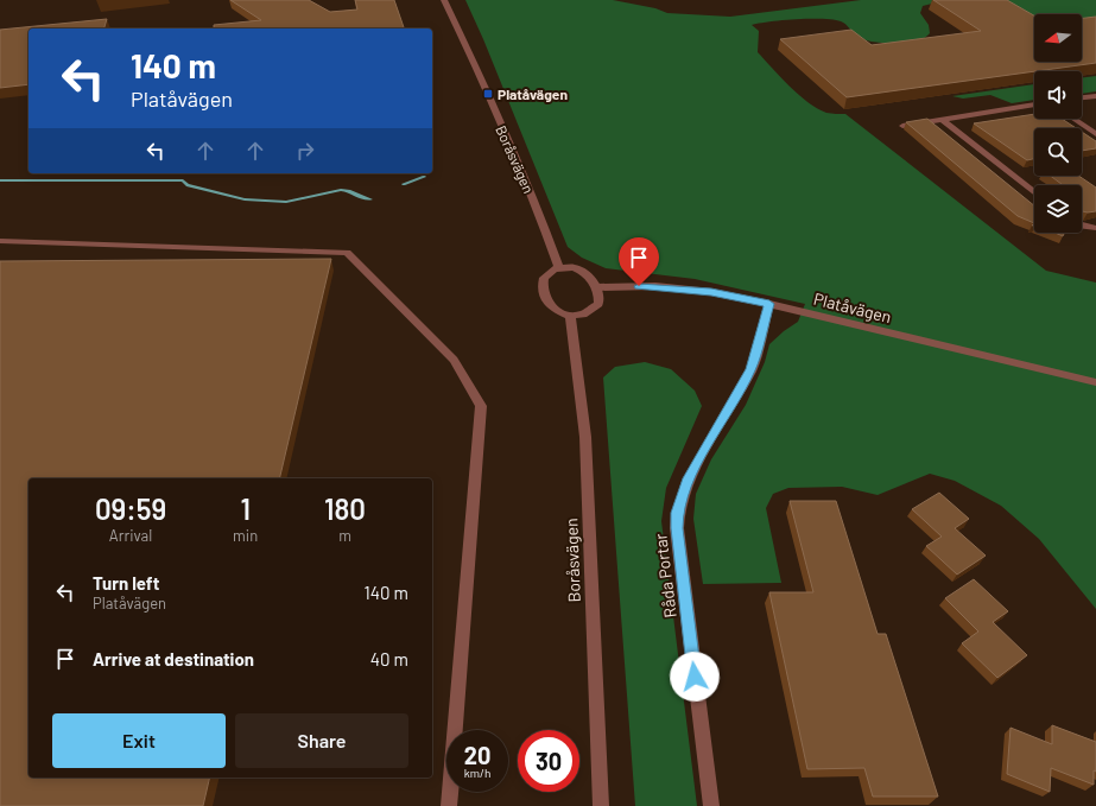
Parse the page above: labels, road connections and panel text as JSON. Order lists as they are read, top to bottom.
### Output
{
  "streets": {
    "street": ["Boråsvägen", "Platåvägen", "Råda Portar"]
  },
  "crossings": [
    ["Boråsvägen", "Platåvägen"],
    ["Platåvägen", "Råda Portar"]
  ],
  "places": {
    "transit": ["Platåvägen"]
  },
  "north": "left",
  "page": {
    "turn": ["140 m", "Platåvägen"],
    "eta": [
      "09:59",
      "Arrival",
      "1",
      "min",
      "180",
      "m"
    ],
    "list": [
      {
        "name": "Turn left",
        "note": "Platåvägen",
        "value": "140 m"
      },
      {
        "name": "Arrive at destination",
        "value": "40 m"
      }
    ],
    "buttons": ["Exit", "Share"],
    "speed": "20 km/h",
    "limit": "30"
  }
}
